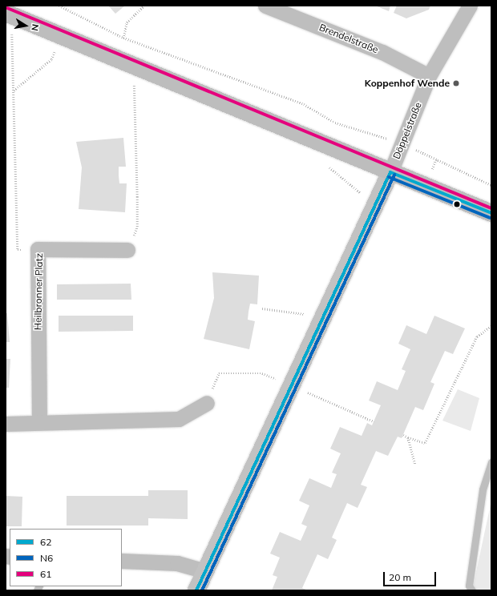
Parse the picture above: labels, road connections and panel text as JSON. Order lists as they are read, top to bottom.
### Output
{
  "streets": {
    "street": ["Brendelstraße", "Döppelstraße", "Heilbronner Platz"]
  },
  "crossings": [
    ["Brendelstraße", "Döppelstraße"]
  ],
  "places": ["Koppenhof Wende"],
  "lines": ["transit line 61", "transit line 62", "transit line N6"],
  "legend": ["62", "N6", "61"],
  "scale_bar": "20 m",
  "north": "right"
}
